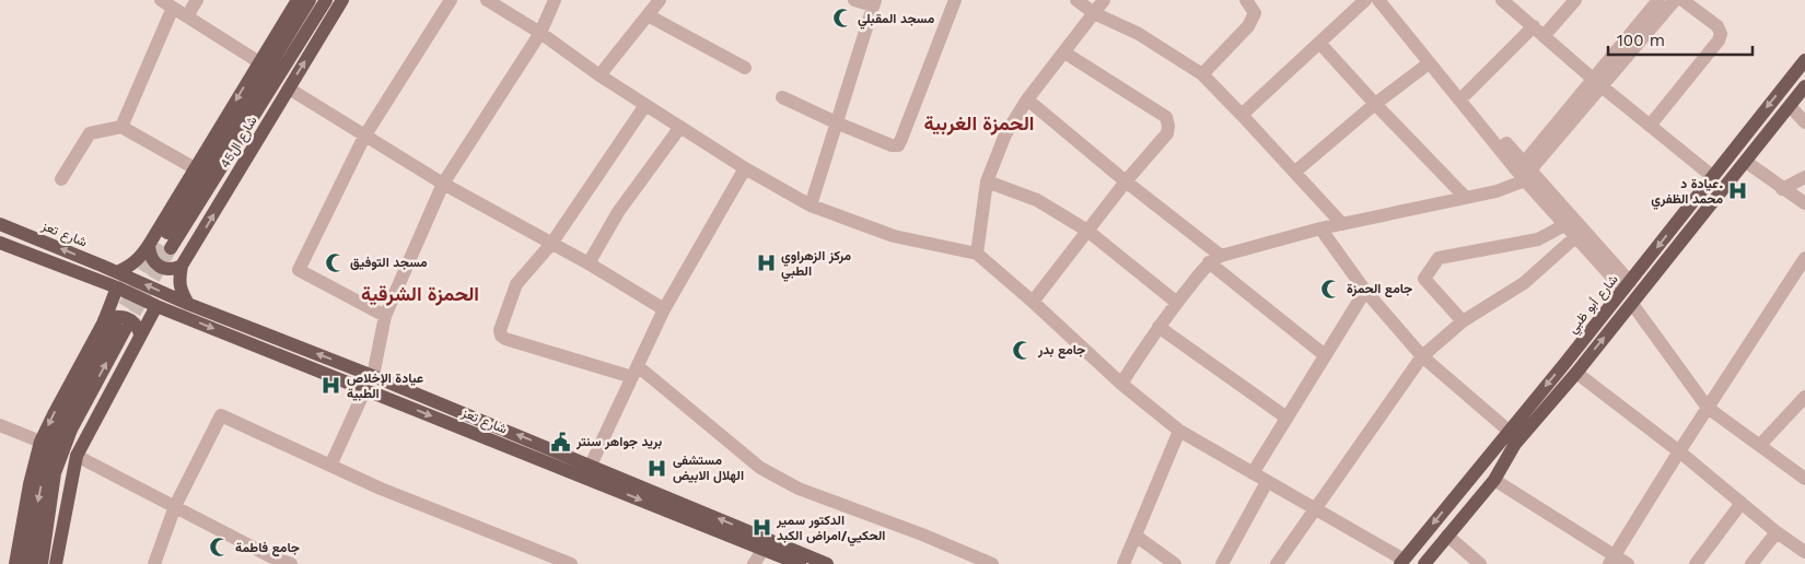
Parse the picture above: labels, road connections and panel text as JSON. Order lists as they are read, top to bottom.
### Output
{
  "streets": {
    "main road": ["شارع ال45", "شارع تعز", "شارع أبو ظبي"]
  },
  "crossings": [
    ["شارع ال45", "شارع تعز"]
  ],
  "districts": ["الحمزة الغربية", "الحمزة الشرقية"],
  "places": {
    "mosque": [
      "مسجد المقبلي",
      "مسجد التوفيق",
      "جامع الحمزة",
      "جامع بدر",
      "جامع فاطمة"
    ],
    "hospital": [
      "عيادة د. محمد الظفري",
      "مركز الزهراوي الطبي",
      "عيادة الإخلاص الطبية",
      "مستشفى الهلال الابيض",
      "الدكتور سمير الحكيي/امراض الكبد"
    ],
    "public building": ["بريد جواهر سنتر"]
  },
  "scale_bar": "100 m"
}
